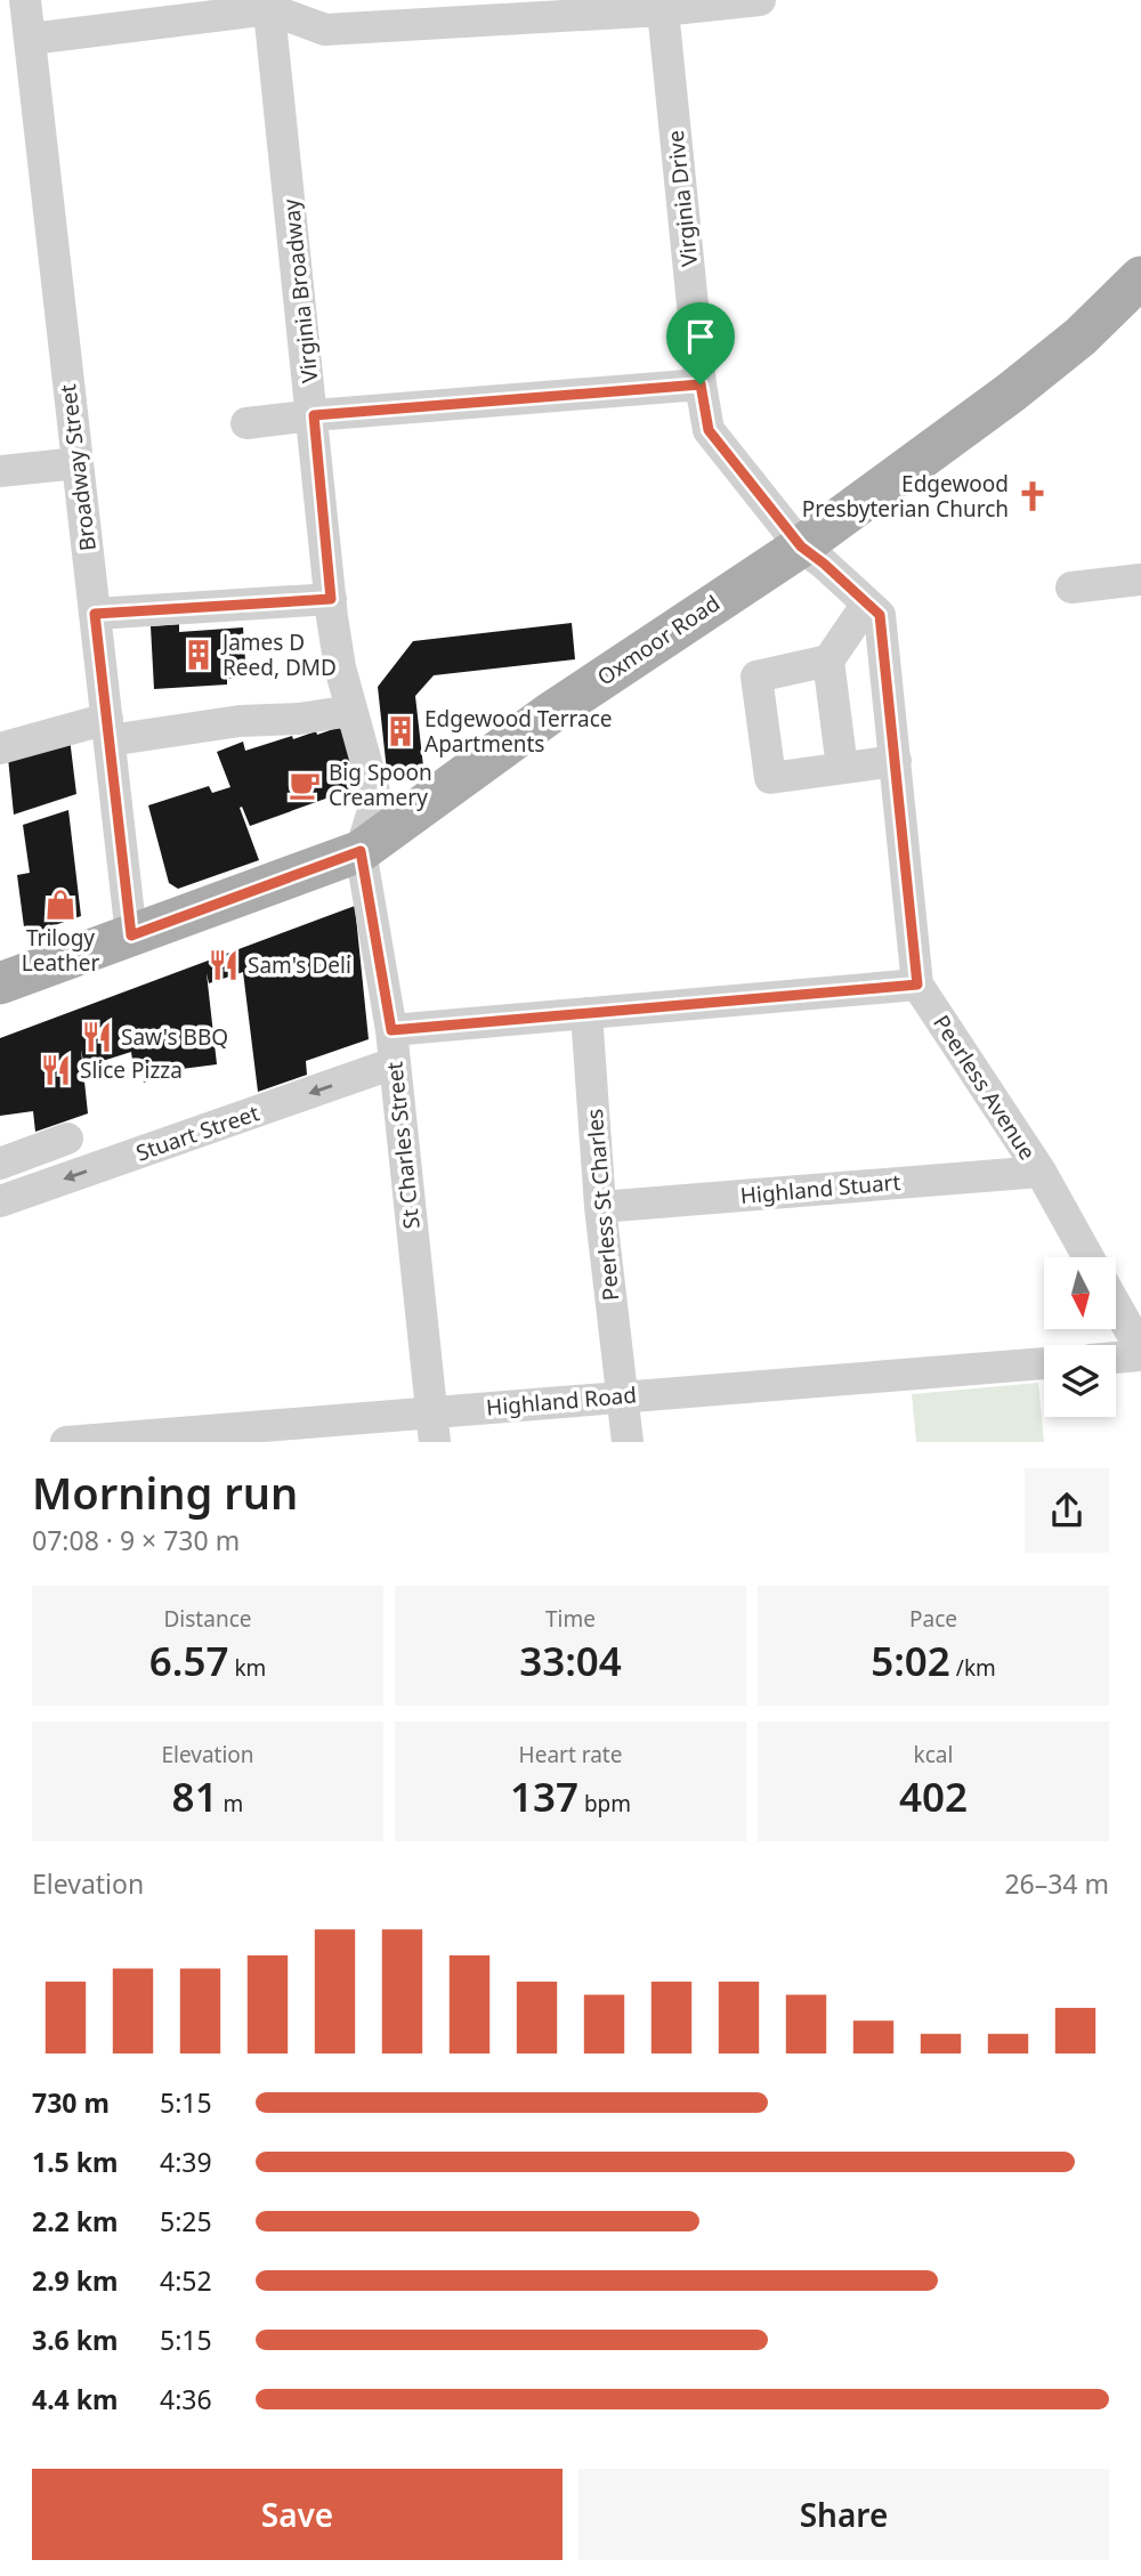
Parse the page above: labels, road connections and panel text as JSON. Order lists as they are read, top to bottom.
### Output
{
  "streets": {
    "main road": ["Oxmoor Road"],
    "street": [
      "Virginia Drive",
      "Virginia Broadway",
      "Broadway Street",
      "Peerless Avenue",
      "Stuart Street",
      "St Charles Street",
      "Highland Stuart",
      "Peerless St Charles",
      "Highland Road"
    ]
  },
  "crossings": [
    ["Virginia Drive", "Oxmoor Road"],
    ["Virginia Drive", "Peerless Avenue"],
    ["Virginia Broadway", "Oxmoor Road"],
    ["Virginia Broadway", "St Charles Street"],
    ["Broadway Street", "Oxmoor Road"],
    ["Oxmoor Road", "Peerless Avenue"],
    ["Oxmoor Road", "St Charles Street"],
    ["Peerless Avenue", "Highland Stuart"],
    ["Stuart Street", "St Charles Street"],
    ["St Charles Street", "Highland Road"],
    ["Highland Stuart", "Peerless St Charles"],
    ["Peerless St Charles", "Highland Road"]
  ],
  "one_way": ["Stuart Street"],
  "places": {
    "church": ["Edgewood Presbyterian Church"],
    "building": ["James D Reed, DMD", "Edgewood Terrace Apartments"],
    "cafe": ["Big Spoon Creamery"],
    "shop": ["Trilogy Leather"],
    "restaurant": ["Sam's Deli", "Saw's BBQ", "Slice Pizza"]
  },
  "north": "bottom",
  "page": {
    "heading": ["Morning run", "07:08 · 9 × 730 m"],
    "stats": [
      ["Distance", "6.57 km"],
      ["Time", "33:04"],
      ["Pace", "5:02 /km"],
      ["Elevation", "81 m"],
      ["Heart rate", "137 bpm"],
      ["kcal", "402"]
    ],
    "chart": ["Elevation", "26–34 m"],
    "list": [
      {
        "name": "730 m",
        "note": "5:15"
      },
      {
        "name": "1.5 km",
        "note": "4:39"
      },
      {
        "name": "2.2 km",
        "note": "5:25"
      },
      {
        "name": "2.9 km",
        "note": "4:52"
      },
      {
        "name": "3.6 km",
        "note": "5:15"
      },
      {
        "name": "4.4 km",
        "note": "4:36"
      }
    ],
    "buttons": ["Save", "Share"]
  }
}
